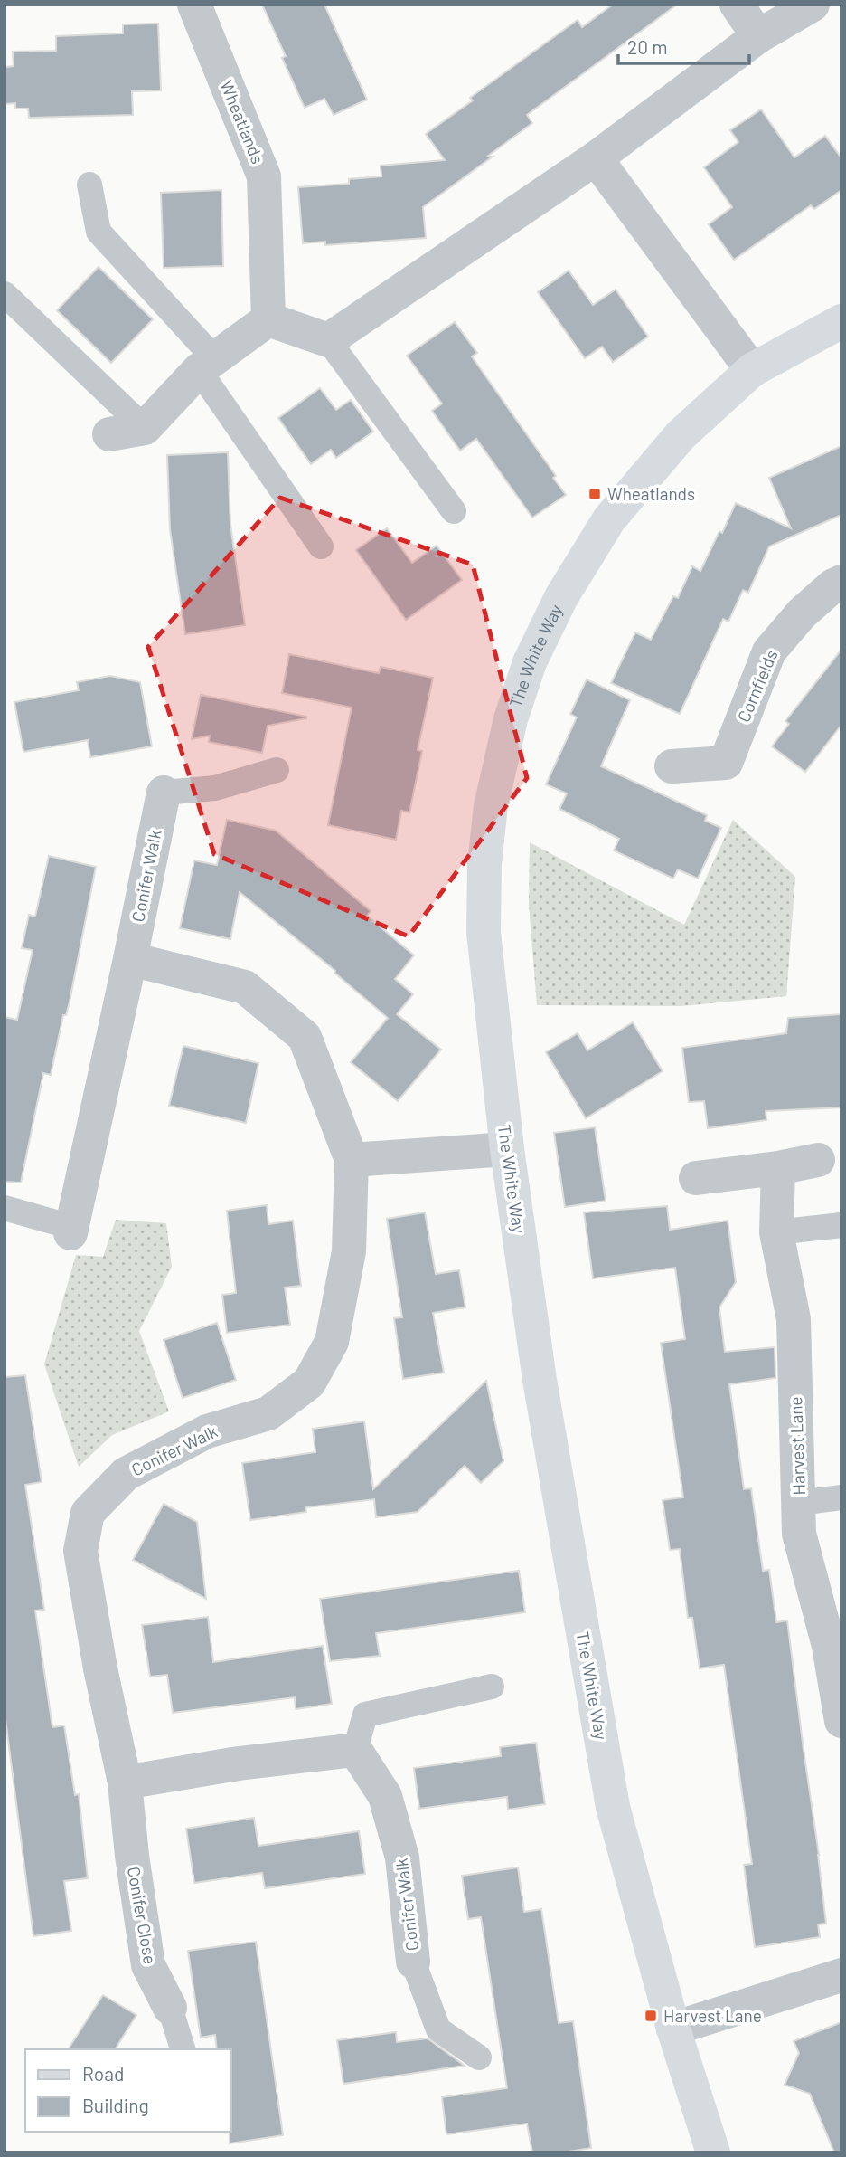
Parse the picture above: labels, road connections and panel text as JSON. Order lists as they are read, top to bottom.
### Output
{
  "streets": {
    "street": [
      "Wheatlands",
      "The White Way",
      "Cornfields",
      "Conifer Walk",
      "Harvest Lane",
      "Conifer Close"
    ]
  },
  "crossings": [
    ["Conifer Walk", "Conifer Close"]
  ],
  "places": {
    "transit": ["Wheatlands", "Harvest Lane"]
  },
  "legend": ["Road", "Building"],
  "scale_bar": "20 m"
}
